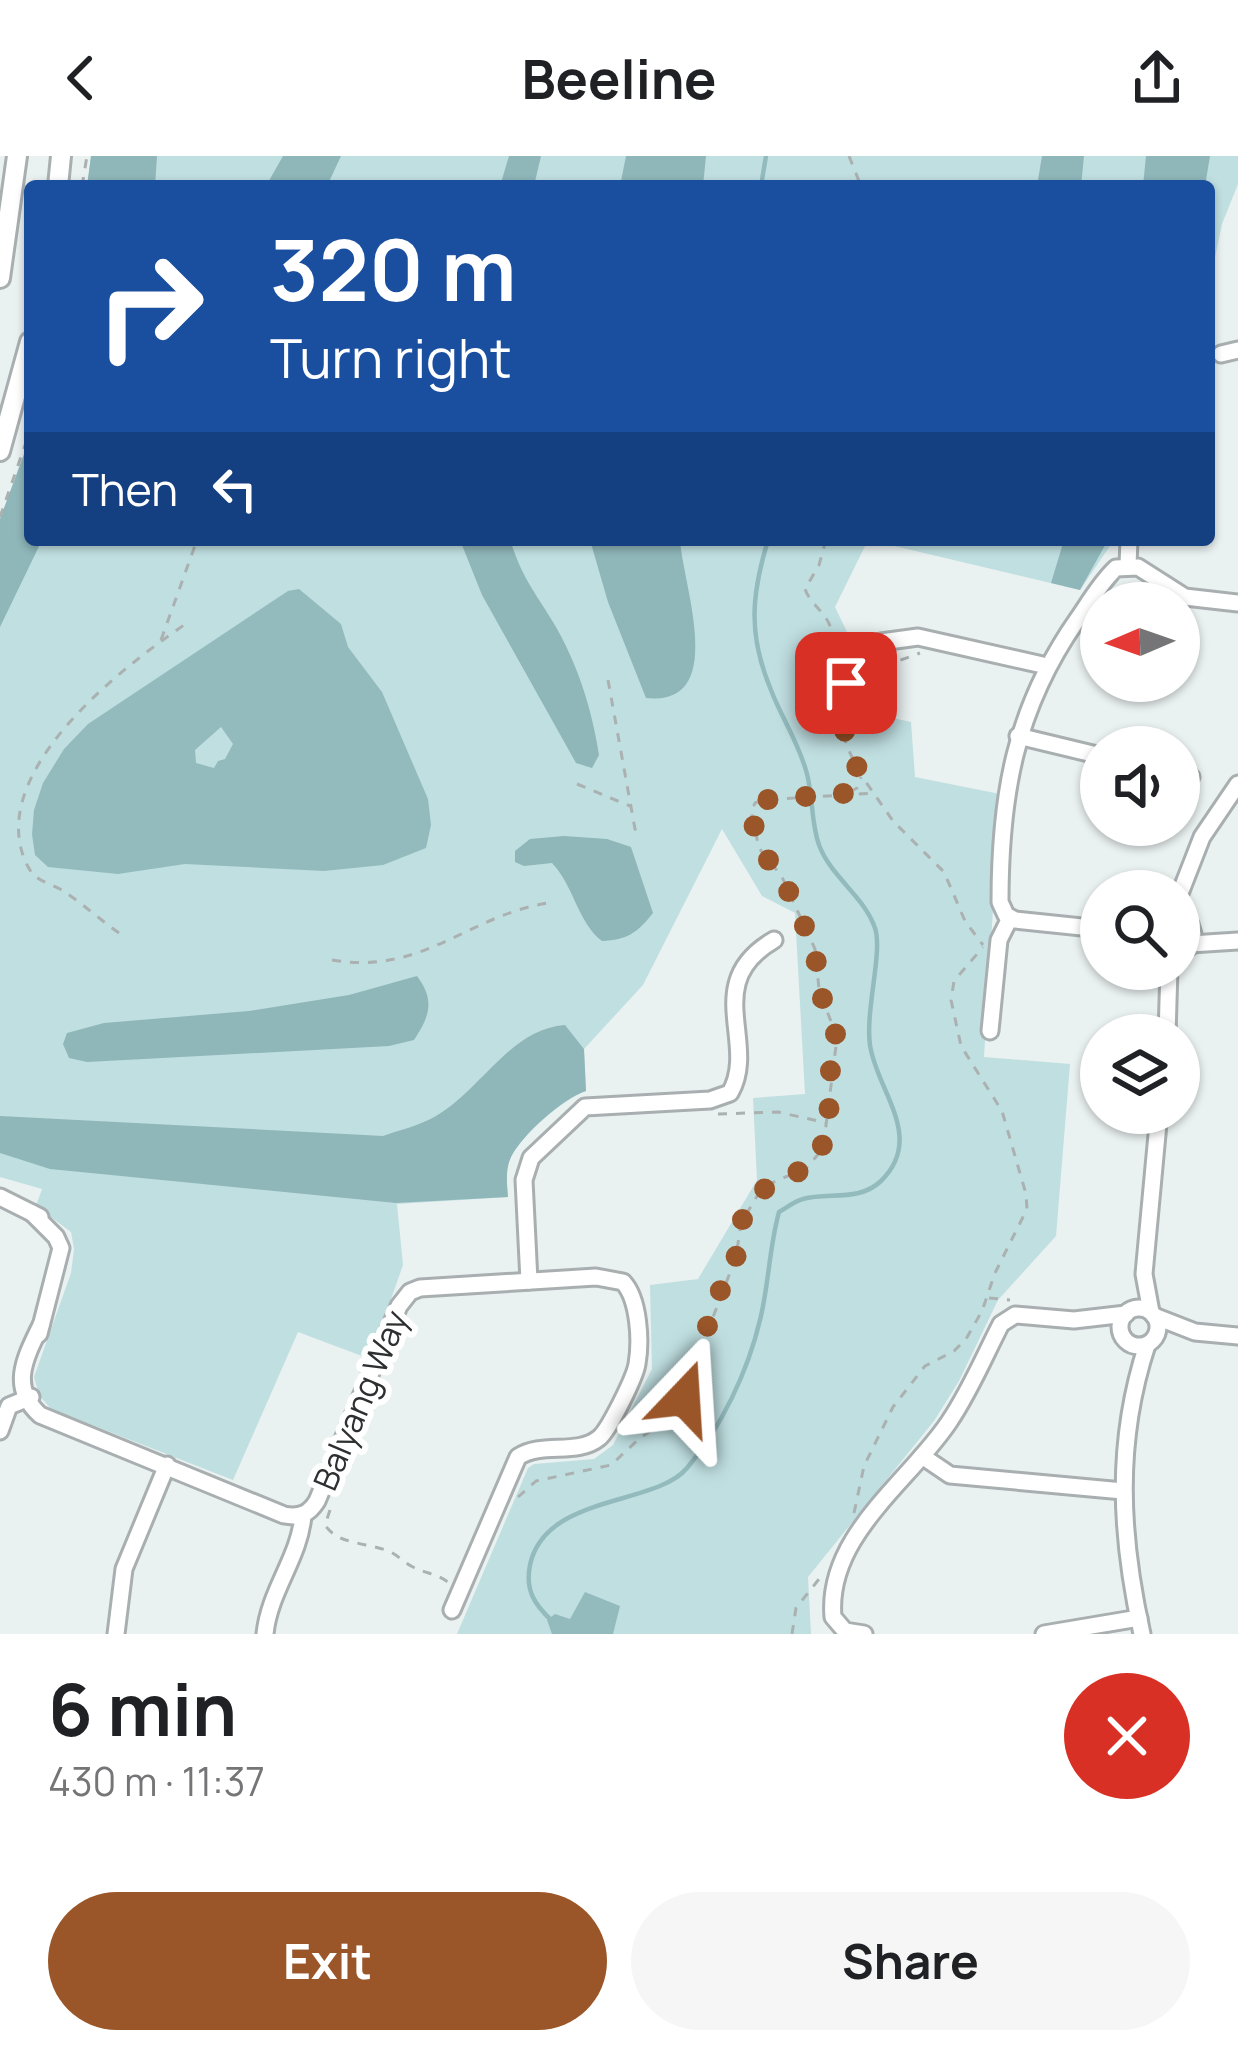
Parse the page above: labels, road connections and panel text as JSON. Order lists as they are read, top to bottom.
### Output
{
  "streets": {
    "street": ["Balyang Way"]
  },
  "north": "left",
  "page": {
    "header": "Beeline",
    "turn": ["320 m", "Turn right"],
    "then": "Then",
    "heading": ["6 min", "430 m · 11:37"],
    "buttons": ["Exit", "Share"]
  }
}
